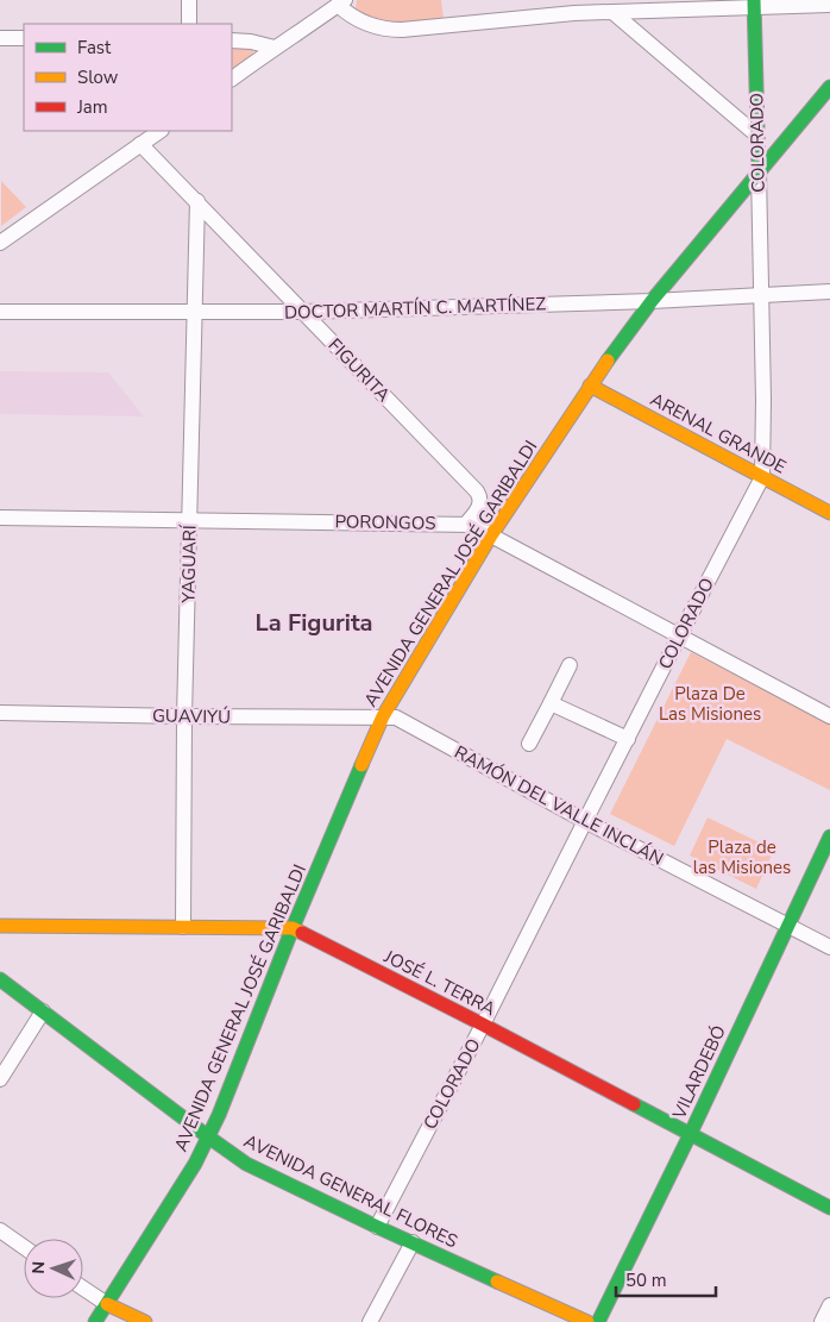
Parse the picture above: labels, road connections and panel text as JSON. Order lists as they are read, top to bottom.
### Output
{
  "streets": {
    "street": [
      "COLORADO",
      "DOCTOR MARTÍN C. MARTÍNEZ",
      "FIGURITA",
      "ARENAL GRANDE",
      "PORONGOS",
      "YAGUARÍ",
      "AVENIDA GENERAL JOSÉ GARIBALDI",
      "GUAVIYÚ",
      "RAMÓN DEL VALLE INCLÁN",
      "JOSÉ L. TERRA",
      "VILARDEBÓ",
      "AVENIDA GENERAL FLORES"
    ]
  },
  "crossings": [
    ["COLORADO", "DOCTOR MARTÍN C. MARTÍNEZ"],
    ["COLORADO", "ARENAL GRANDE"],
    ["COLORADO", "PORONGOS"],
    ["COLORADO", "AVENIDA GENERAL JOSÉ GARIBALDI"],
    ["COLORADO", "RAMÓN DEL VALLE INCLÁN"],
    ["COLORADO", "JOSÉ L. TERRA"],
    ["COLORADO", "AVENIDA GENERAL FLORES"],
    ["DOCTOR MARTÍN C. MARTÍNEZ", "FIGURITA"],
    ["DOCTOR MARTÍN C. MARTÍNEZ", "YAGUARÍ"],
    ["DOCTOR MARTÍN C. MARTÍNEZ", "AVENIDA GENERAL JOSÉ GARIBALDI"],
    ["FIGURITA", "PORONGOS"],
    ["FIGURITA", "YAGUARÍ"],
    ["ARENAL GRANDE", "AVENIDA GENERAL JOSÉ GARIBALDI"],
    ["PORONGOS", "YAGUARÍ"],
    ["PORONGOS", "AVENIDA GENERAL JOSÉ GARIBALDI"],
    ["YAGUARÍ", "GUAVIYÚ"],
    ["YAGUARÍ", "JOSÉ L. TERRA"],
    ["AVENIDA GENERAL JOSÉ GARIBALDI", "GUAVIYÚ"],
    ["AVENIDA GENERAL JOSÉ GARIBALDI", "RAMÓN DEL VALLE INCLÁN"],
    ["AVENIDA GENERAL JOSÉ GARIBALDI", "JOSÉ L. TERRA"],
    ["AVENIDA GENERAL JOSÉ GARIBALDI", "AVENIDA GENERAL FLORES"],
    ["GUAVIYÚ", "RAMÓN DEL VALLE INCLÁN"],
    ["RAMÓN DEL VALLE INCLÁN", "VILARDEBÓ"],
    ["JOSÉ L. TERRA", "VILARDEBÓ"]
  ],
  "districts": ["La Figurita"],
  "parks": ["Plaza De Las Misiones", "Plaza de las Misiones"],
  "legend": ["Fast", "Slow", "Jam"],
  "scale_bar": "50 m",
  "north": "left"
}
